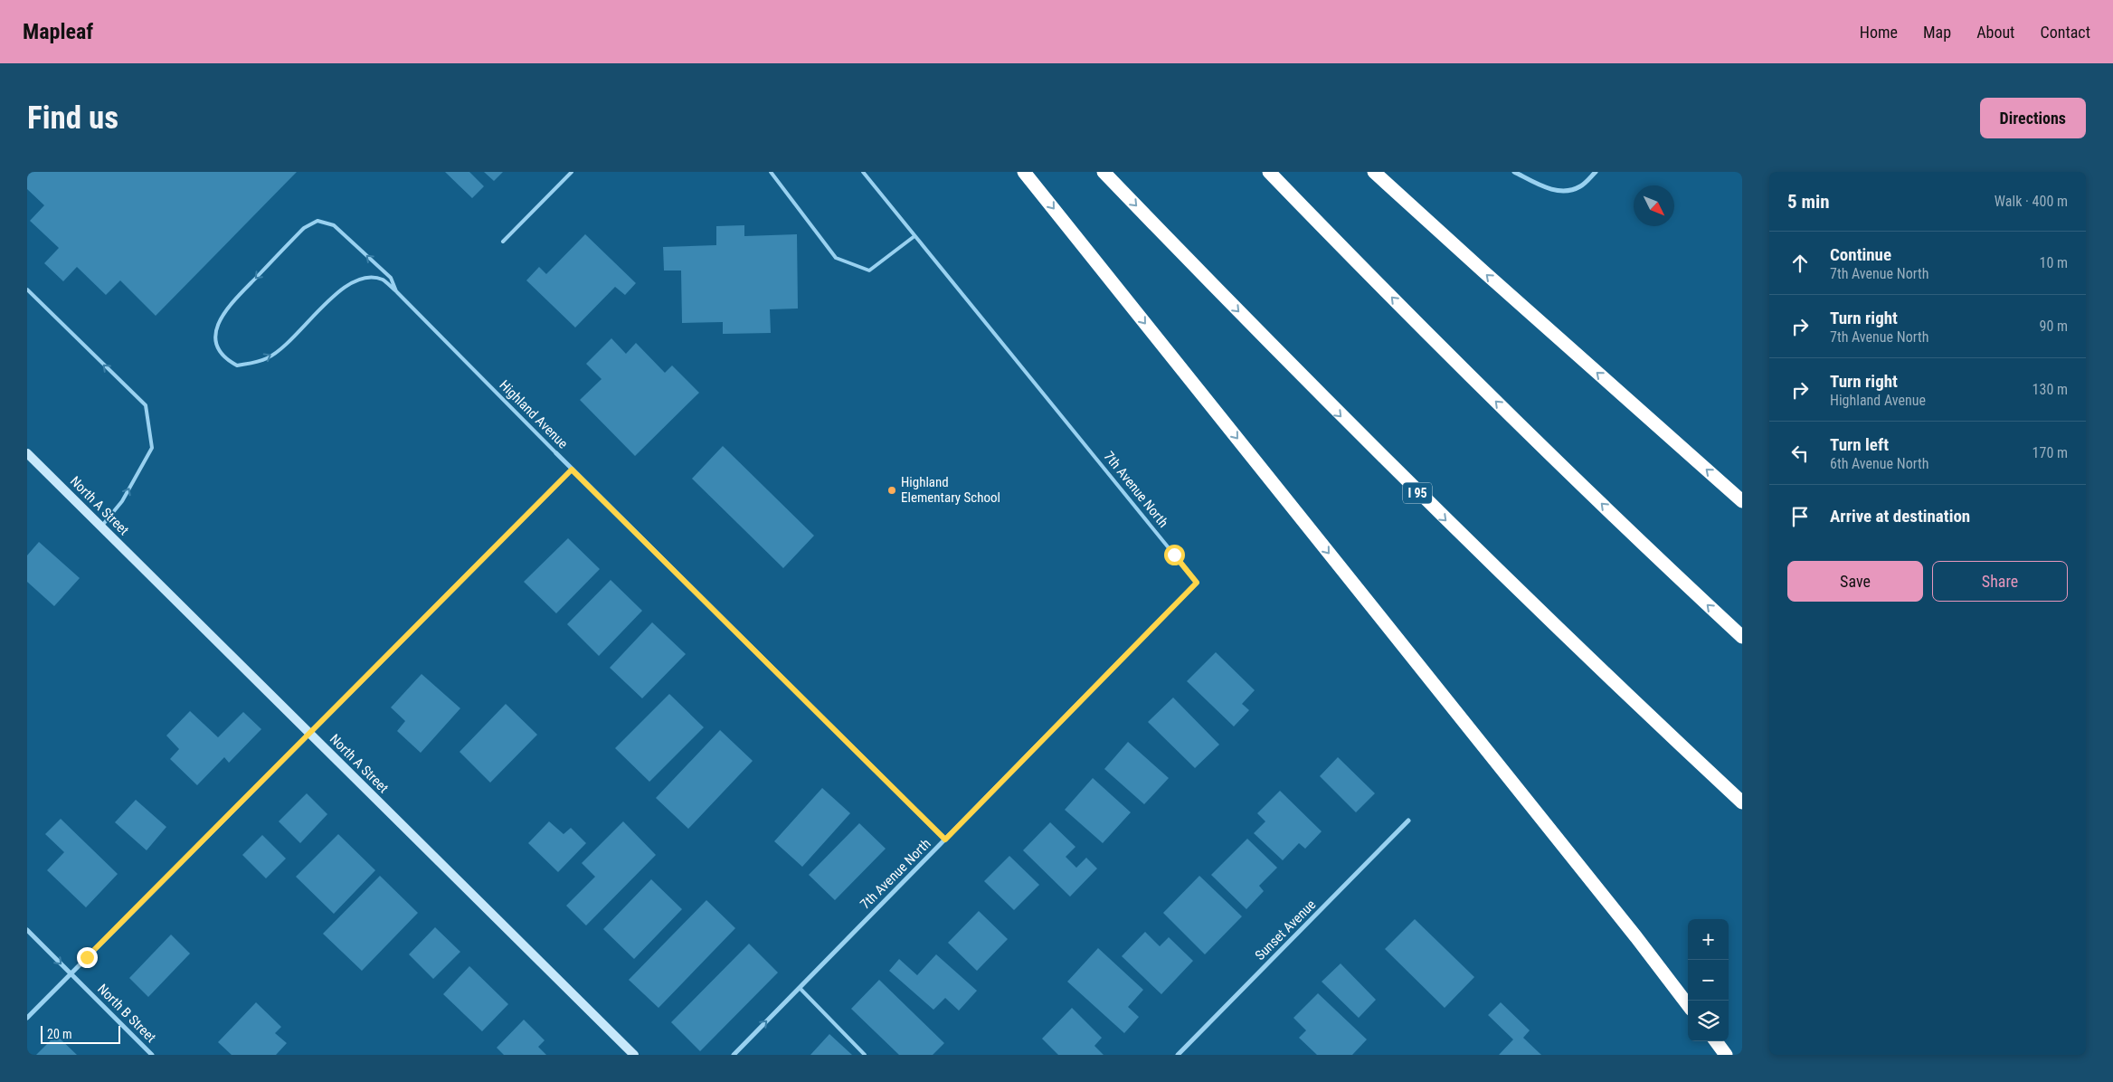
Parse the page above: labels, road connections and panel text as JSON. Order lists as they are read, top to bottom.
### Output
{
  "streets": {
    "highway": ["I 95"],
    "street": [
      "Highland Avenue",
      "7th Avenue North",
      "North A Street",
      "Sunset Avenue",
      "North B Street"
    ]
  },
  "crossings": [
    ["Highland Avenue", "7th Avenue North"]
  ],
  "places": ["Highland Elementary School"],
  "scale_bar": "20 m",
  "north": "bottom right",
  "page": {
    "header": "Mapleaf",
    "nav": [
      "Home",
      "Map",
      "About",
      "Contact"
    ],
    "buttons": [
      "Directions",
      ["Save", "Share"]
    ],
    "title": "Find us",
    "heading": ["5 min", "Walk · 400 m"],
    "list": [
      ["Continue", "7th Avenue North", "10 m"],
      ["Turn right", "7th Avenue North", "90 m"],
      ["Turn right", "Highland Avenue", "130 m"],
      ["Turn left", "6th Avenue North", "170 m"],
      "Arrive at destination"
    ],
    "map_buttons": ["+", "−"],
    "scale": "20 m"
  }
}
